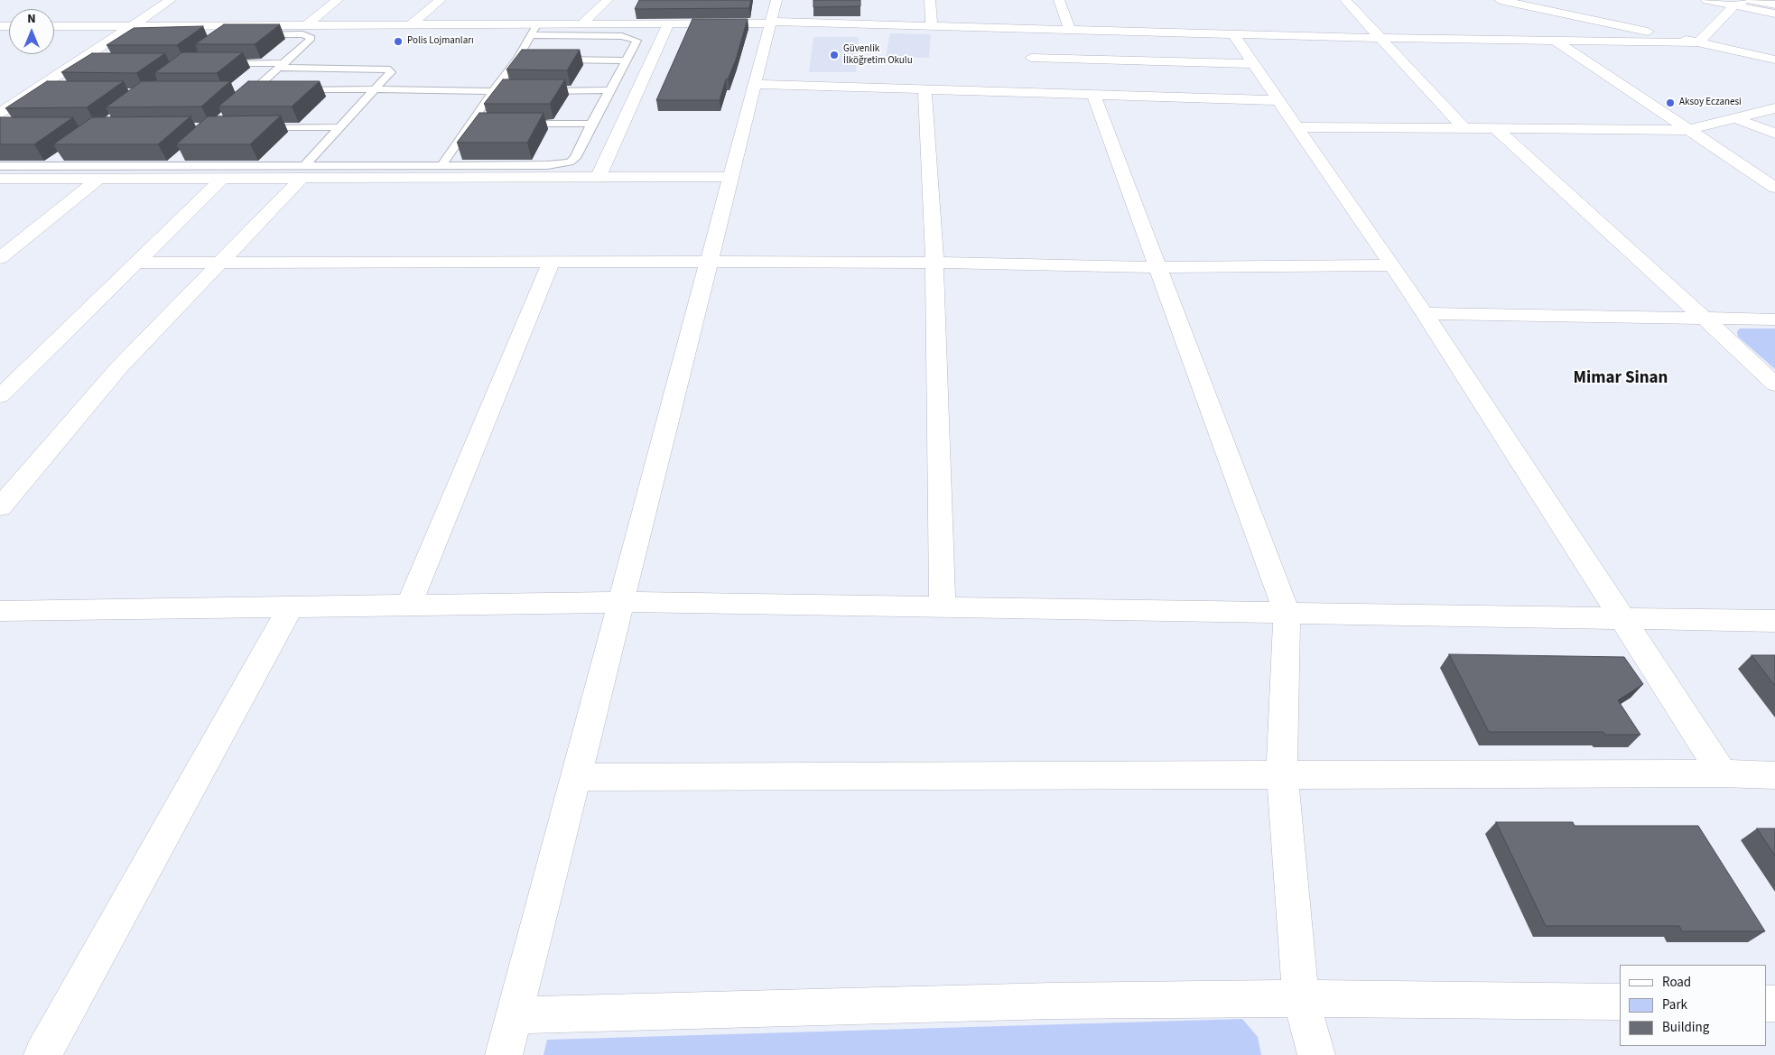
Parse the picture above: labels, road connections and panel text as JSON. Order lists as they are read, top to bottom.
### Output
{
  "districts": ["Mimar Sinan"],
  "places": ["Polis Lojmanları", "Güvenlik İlköğretim Okulu", "Aksoy Eczanesi"],
  "legend": ["Road", "Park", "Building"],
  "north": "top"
}
